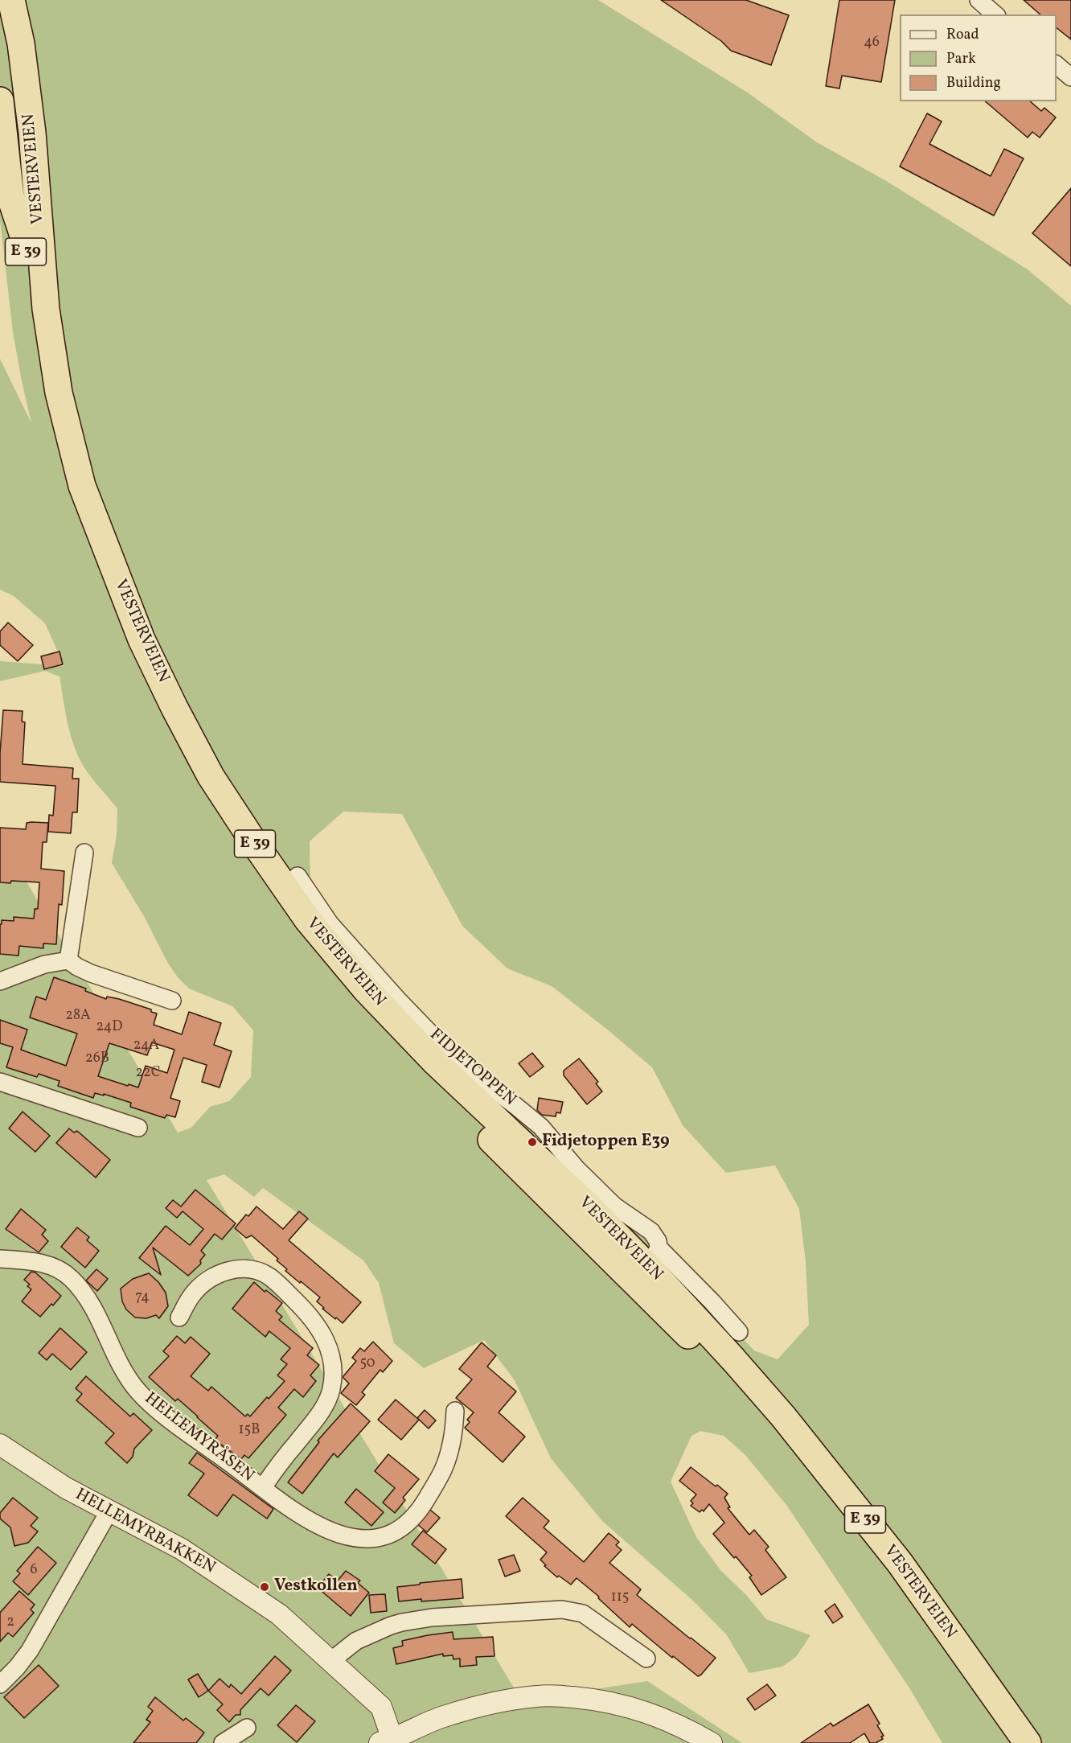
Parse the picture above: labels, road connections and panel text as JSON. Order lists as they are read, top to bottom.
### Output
{
  "streets": {
    "highway": ["VESTERVEIEN", "E 39"],
    "street": ["FIDJETOPPEN", "HELLEMYRÅSEN", "HELLEMYRBAKKEN"]
  },
  "crossings": [
    ["VESTERVEIEN", "E 39"],
    ["VESTERVEIEN", "FIDJETOPPEN"]
  ],
  "places": ["Fidjetoppen E39", "Vestkollen"],
  "house_numbers": [
    "46",
    "28A",
    "24D",
    "24A",
    "26B",
    "22C",
    "74",
    "50",
    "15B",
    "6",
    "115",
    "2"
  ],
  "legend": ["Road", "Park", "Building"]
}
